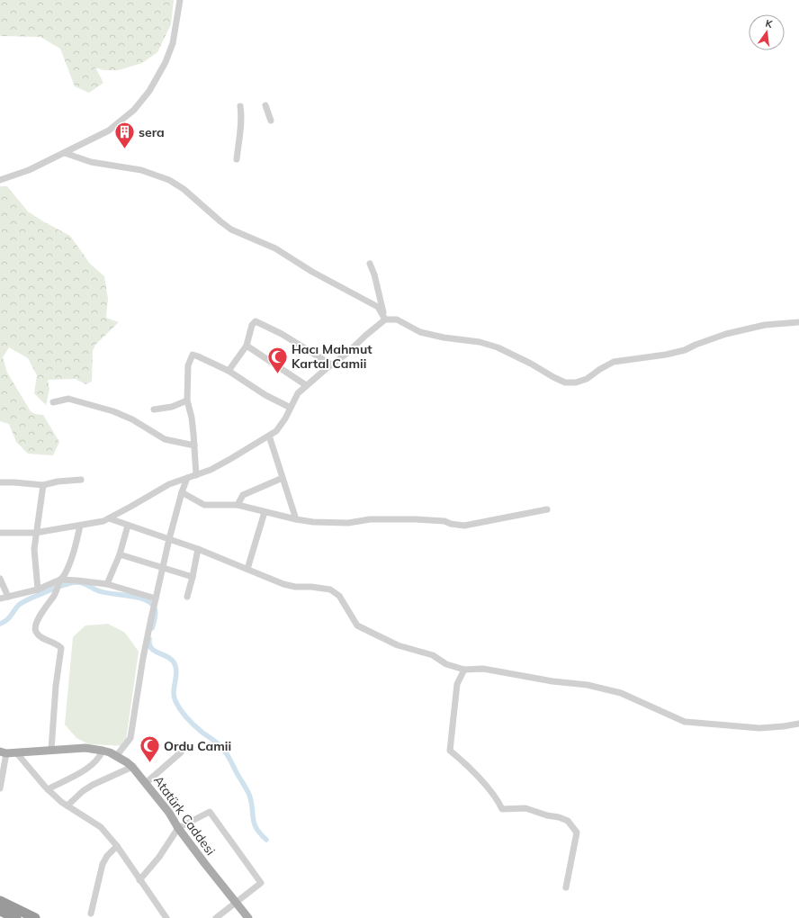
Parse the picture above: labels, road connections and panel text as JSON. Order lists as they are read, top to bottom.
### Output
{
  "streets": {
    "main road": ["Atatürk Caddesi"]
  },
  "places": {
    "building": ["sera"],
    "mosque": ["Hacı Mahmut Kartal Camii", "Ordu Camii"]
  },
  "north": "top"
}
